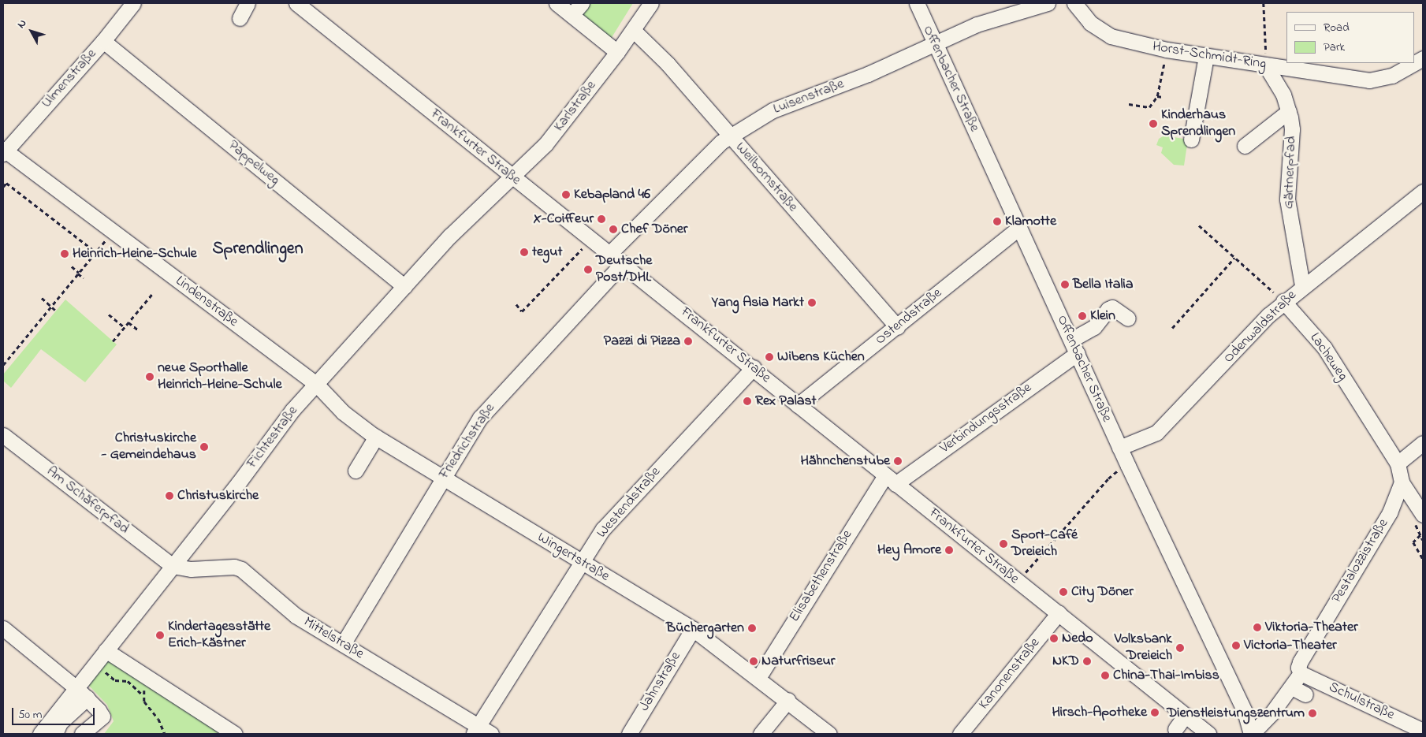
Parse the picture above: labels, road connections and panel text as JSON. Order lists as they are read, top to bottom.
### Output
{
  "streets": {
    "street": [
      "Horst-Schmidt-Ring",
      "Ulmenstraße",
      "Offenbacher Straße",
      "Luisenstraße",
      "Karlstraße",
      "Frankfurter Straße",
      "Pappelweg",
      "Gärtnerpfad",
      "Weilbornstraße",
      "Lindenstraße",
      "Ostendstraße",
      "Odenwaldstraße",
      "Lacheweg",
      "Verbindungsstraße",
      "Fichtestraße",
      "Friedrichstraße",
      "Am Schäferpfad",
      "Westendstraße",
      "Wingertstraße",
      "Pestalozzistraße",
      "Elisabethenstraße",
      "Mittelstraße",
      "Kanonenstraße",
      "Jahnstraße",
      "Schulstraße"
    ]
  },
  "crossings": [
    ["Horst-Schmidt-Ring", "Gärtnerpfad"],
    ["Ulmenstraße", "Pappelweg"],
    ["Ulmenstraße", "Lindenstraße"],
    ["Offenbacher Straße", "Luisenstraße"],
    ["Offenbacher Straße", "Ostendstraße"],
    ["Offenbacher Straße", "Odenwaldstraße"],
    ["Offenbacher Straße", "Verbindungsstraße"],
    ["Offenbacher Straße", "Pestalozzistraße"],
    ["Luisenstraße", "Frankfurter Straße"],
    ["Luisenstraße", "Weilbornstraße"],
    ["Karlstraße", "Frankfurter Straße"],
    ["Karlstraße", "Weilbornstraße"],
    ["Karlstraße", "Fichtestraße"],
    ["Frankfurter Straße", "Ostendstraße"],
    ["Frankfurter Straße", "Verbindungsstraße"],
    ["Frankfurter Straße", "Fichtestraße"],
    ["Frankfurter Straße", "Friedrichstraße"],
    ["Frankfurter Straße", "Westendstraße"],
    ["Frankfurter Straße", "Elisabethenstraße"],
    ["Frankfurter Straße", "Kanonenstraße"],
    ["Pappelweg", "Fichtestraße"],
    ["Gärtnerpfad", "Odenwaldstraße"],
    ["Weilbornstraße", "Ostendstraße"],
    ["Lindenstraße", "Fichtestraße"],
    ["Lindenstraße", "Wingertstraße"],
    ["Odenwaldstraße", "Lacheweg"],
    ["Lacheweg", "Pestalozzistraße"],
    ["Verbindungsstraße", "Elisabethenstraße"],
    ["Fichtestraße", "Am Schäferpfad"],
    ["Fichtestraße", "Wingertstraße"],
    ["Fichtestraße", "Mittelstraße"],
    ["Friedrichstraße", "Wingertstraße"],
    ["Friedrichstraße", "Mittelstraße"],
    ["Am Schäferpfad", "Mittelstraße"],
    ["Westendstraße", "Wingertstraße"],
    ["Westendstraße", "Mittelstraße"],
    ["Wingertstraße", "Elisabethenstraße"],
    ["Wingertstraße", "Jahnstraße"],
    ["Pestalozzistraße", "Schulstraße"]
  ],
  "districts": ["Sprendlingen"],
  "places": [
    "Kinderhaus Sprendlingen",
    "Kebapland 46",
    "X-Coiffeur",
    "Klamotte",
    "Chef Döner",
    "tegut",
    "Heinrich-Heine-Schule",
    "Deutsche Post/DHL",
    "Bella Italia",
    "Yang Asia Markt",
    "Klein",
    "Pazzi di Pizza",
    "Wibens Küchen",
    "neue Sporthalle Heinrich-Heine-Schule",
    "Rex Palast",
    "Christuskirche - Gemeindehaus",
    "Hähnchenstube",
    "Christuskirche",
    "Sport-Café Dreieich",
    "Hey Amore",
    "City Döner",
    "Viktoria-Theater",
    "Büchergarten",
    "Kindertagesstätte Erich-Kästner",
    "Nedo",
    "Victoria-Theater",
    "Volksbank Dreieich",
    "Naturfriseur",
    "NKD",
    "China-Thai-Imbiss",
    "Hirsch-Apotheke",
    "Dienstleistungszentrum"
  ],
  "legend": ["Road", "Park"],
  "scale_bar": "50 m",
  "north": "top left"
}
